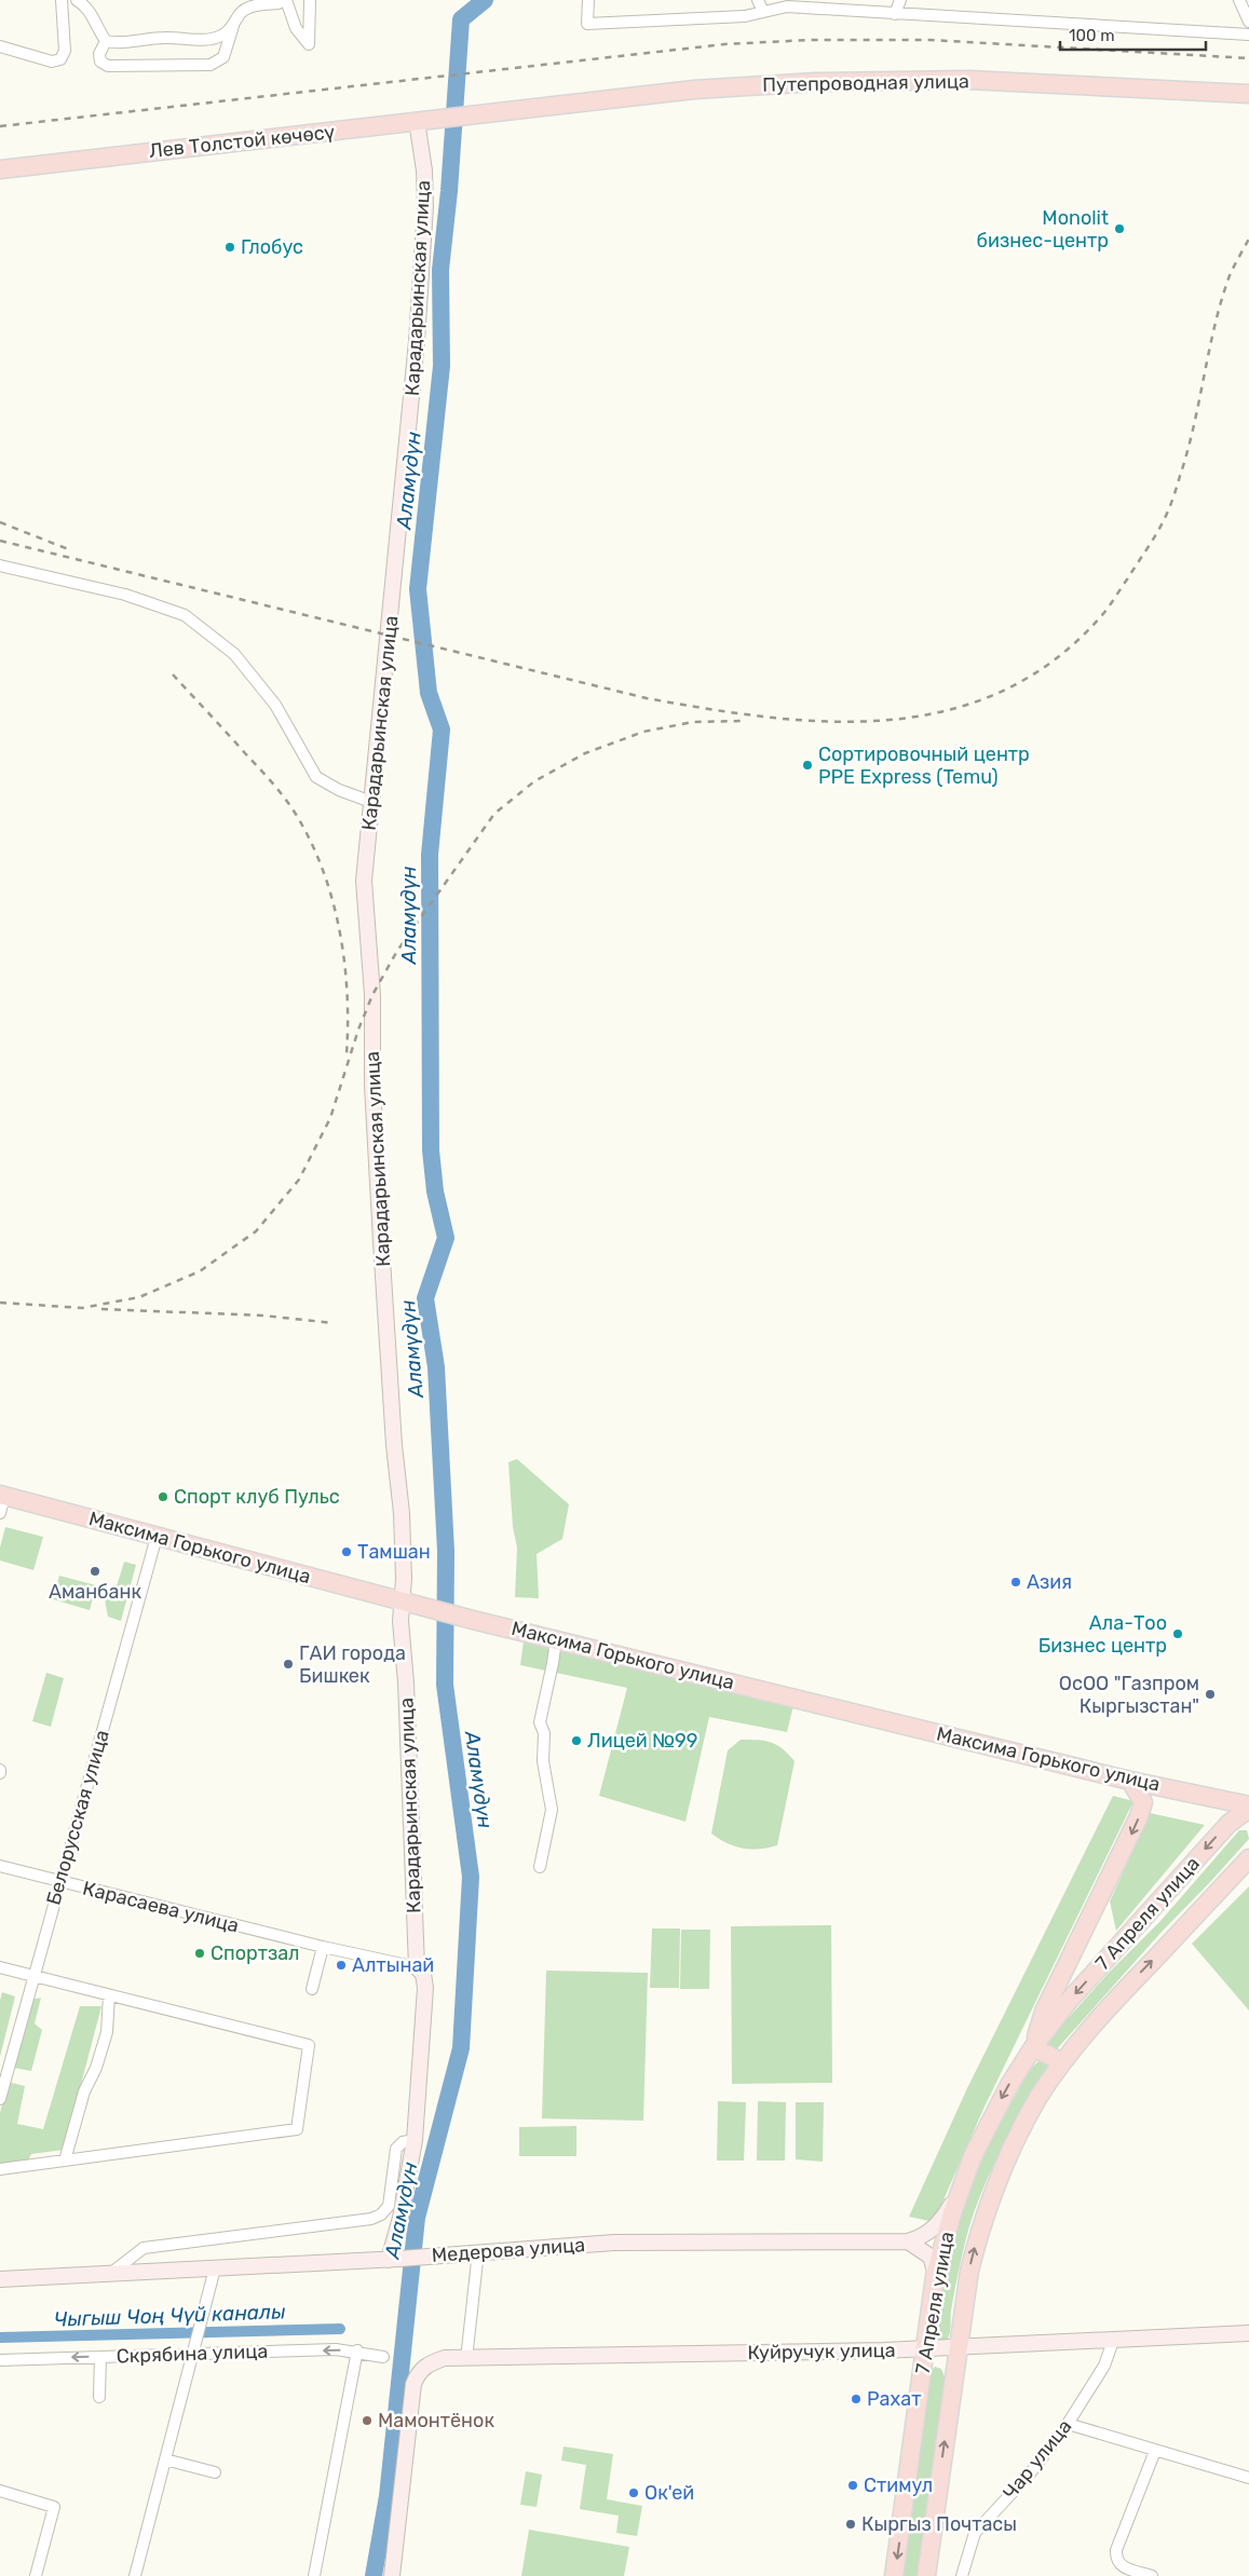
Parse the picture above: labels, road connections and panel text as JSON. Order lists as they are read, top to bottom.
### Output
{
  "streets": {
    "main road": [
      "Путепроводная улица",
      "Лев Толстой көчөсү",
      "Максима Горького улица",
      "7 Апреля улица"
    ],
    "street": [
      "Карадарьинская улица",
      "Белорусская улица",
      "Карасаева улица",
      "Медерова улица",
      "Куйручук улица",
      "Скрябина улица",
      "Чар улица"
    ]
  },
  "crossings": [
    ["Путепроводная улица", "Лев Толстой көчөсү"],
    ["Лев Толстой көчөсү", "Карадарьинская улица"],
    ["Карадарьинская улица", "Максима Горького улица"],
    ["Карадарьинская улица", "Карасаева улица"],
    ["Карадарьинская улица", "Медерова улица"],
    ["Максима Горького улица", "Белорусская улица"],
    ["Максима Горького улица", "7 Апреля улица"],
    ["Белорусская улица", "Карасаева улица"],
    ["7 Апреля улица", "Медерова улица"],
    ["7 Апреля улица", "Куйручук улица"],
    ["Куйручук улица", "Чар улица"]
  ],
  "one_way": ["Скрябина улица"],
  "water": ["Аламүдүн", "Чыгыш Чоң Чүй каналы"],
  "places": [
    "Monolit бизнес-центр",
    "Глобус",
    "Сортировочный центр PPE Express (Temu)",
    "Спорт клуб Пульс",
    "Тамшан",
    "Аманбанк",
    "Азия",
    "Ала-Тоо Бизнес центр",
    "ГАИ города Бишкек",
    "ОсОО \"Газпром Кыргызстан\"",
    "Лицей №99",
    "Спортзал",
    "Алтынай",
    "Рахат",
    "Мамонтёнок",
    "Стимул",
    "Ок'ей",
    "Кыргыз Почтасы"
  ],
  "scale_bar": "100 m"
}
